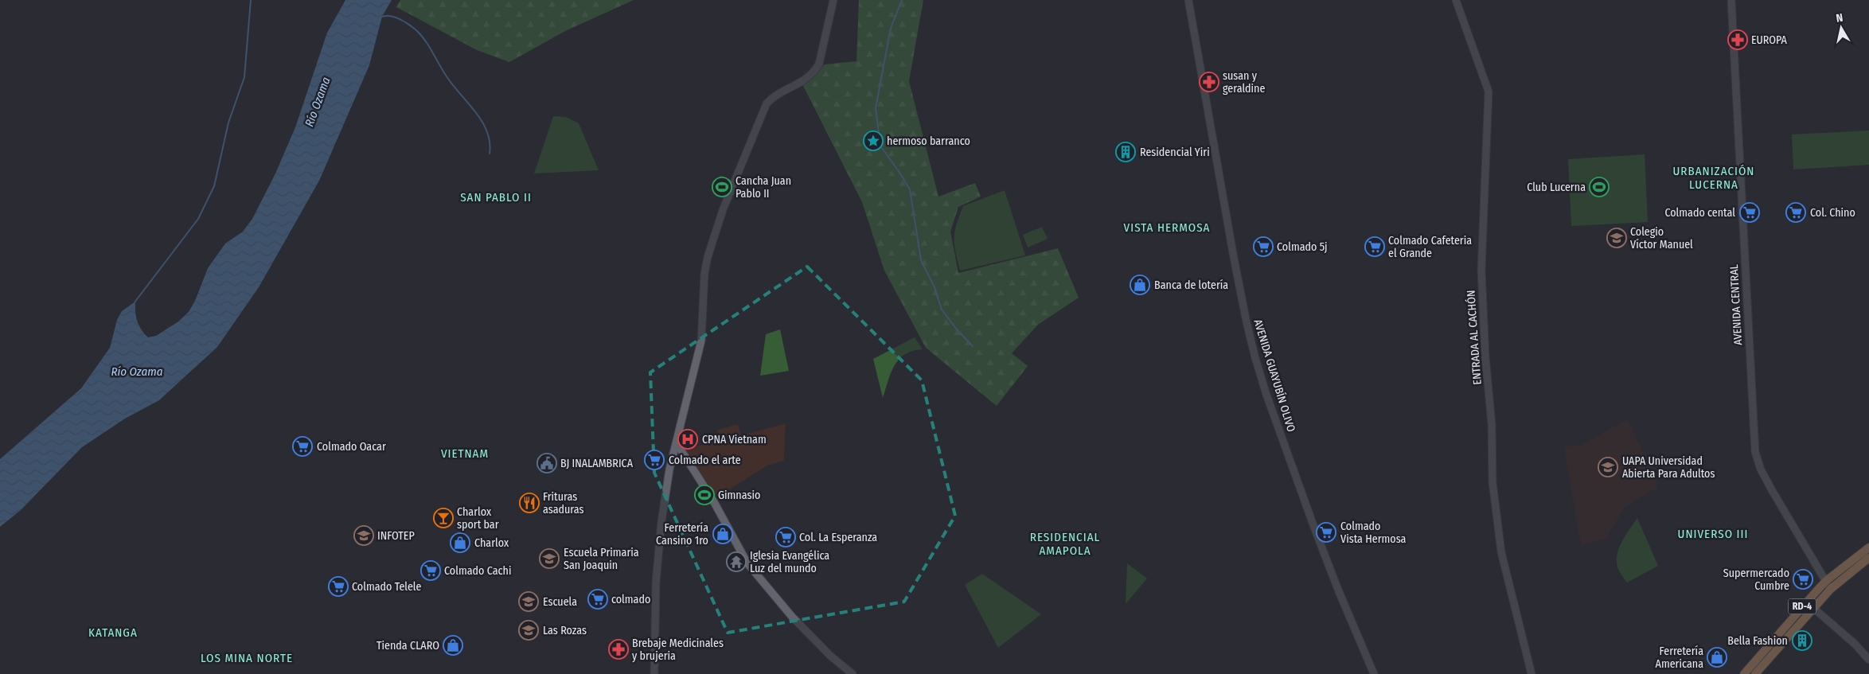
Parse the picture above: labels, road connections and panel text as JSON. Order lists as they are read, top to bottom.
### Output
{
  "streets": {
    "main road": [
      "AVENIDA CENTRAL",
      "ENTRADA AL CACHÓN",
      "AVENIDA GUAYUBÍN OLIVO",
      "RD-4"
    ]
  },
  "crossings": [
    ["AVENIDA CENTRAL", "RD-4"]
  ],
  "districts": [
    "URBANIZACIÓN LUCERNA",
    "SAN PABLO II",
    "VISTA HERMOSA",
    "VIETNAM",
    "UNIVERSO III",
    "RESIDENCIAL AMAPOLA",
    "KATANGA",
    "LOS MINA NORTE"
  ],
  "water": ["Río Ozama"],
  "places": {
    "pharmacy": ["EUROPA", "susan y geraldine", "Brebaje Medicinales y brujeria"],
    "place": ["hermoso barranco"],
    "building": ["Residencial Yiri", "Bella Fashion"],
    "sports": ["Cancha Juan Pablo II", "Club Lucerna", "Gimnasio"],
    "supermarket": [
      "Colmado cental",
      "Col. Chino",
      "Colmado 5j",
      "Colmado Cafeteria el Grande",
      "Colmado Oacar",
      "Colmado el arte",
      "Colmado Vista Hermosa",
      "Col. La Esperanza",
      "Colmado Cachi",
      "Supermercado Cumbre",
      "Colmado Telele",
      "colmado"
    ],
    "school or university": [
      "Colegio Víctor Manuel",
      "UAPA Universidad Abierta Para Adultos",
      "INFOTEP",
      "Escuela Primaria San Joaquin",
      "Escuela",
      "Las Rozas"
    ],
    "shop": [
      "Banca de lotería",
      "Ferretería Cansino 1ro",
      "Charlox",
      "Tienda CLARO",
      "Ferretería Americana"
    ],
    "hospital": ["CPNA Vietnam"],
    "public building": ["BJ INALAMBRICA"],
    "restaurant": ["Frituras asaduras"],
    "bar": ["Charlox sport bar"],
    "temple": ["Iglesia Evangélica Luz del mundo"]
  },
  "north": "top"
}
